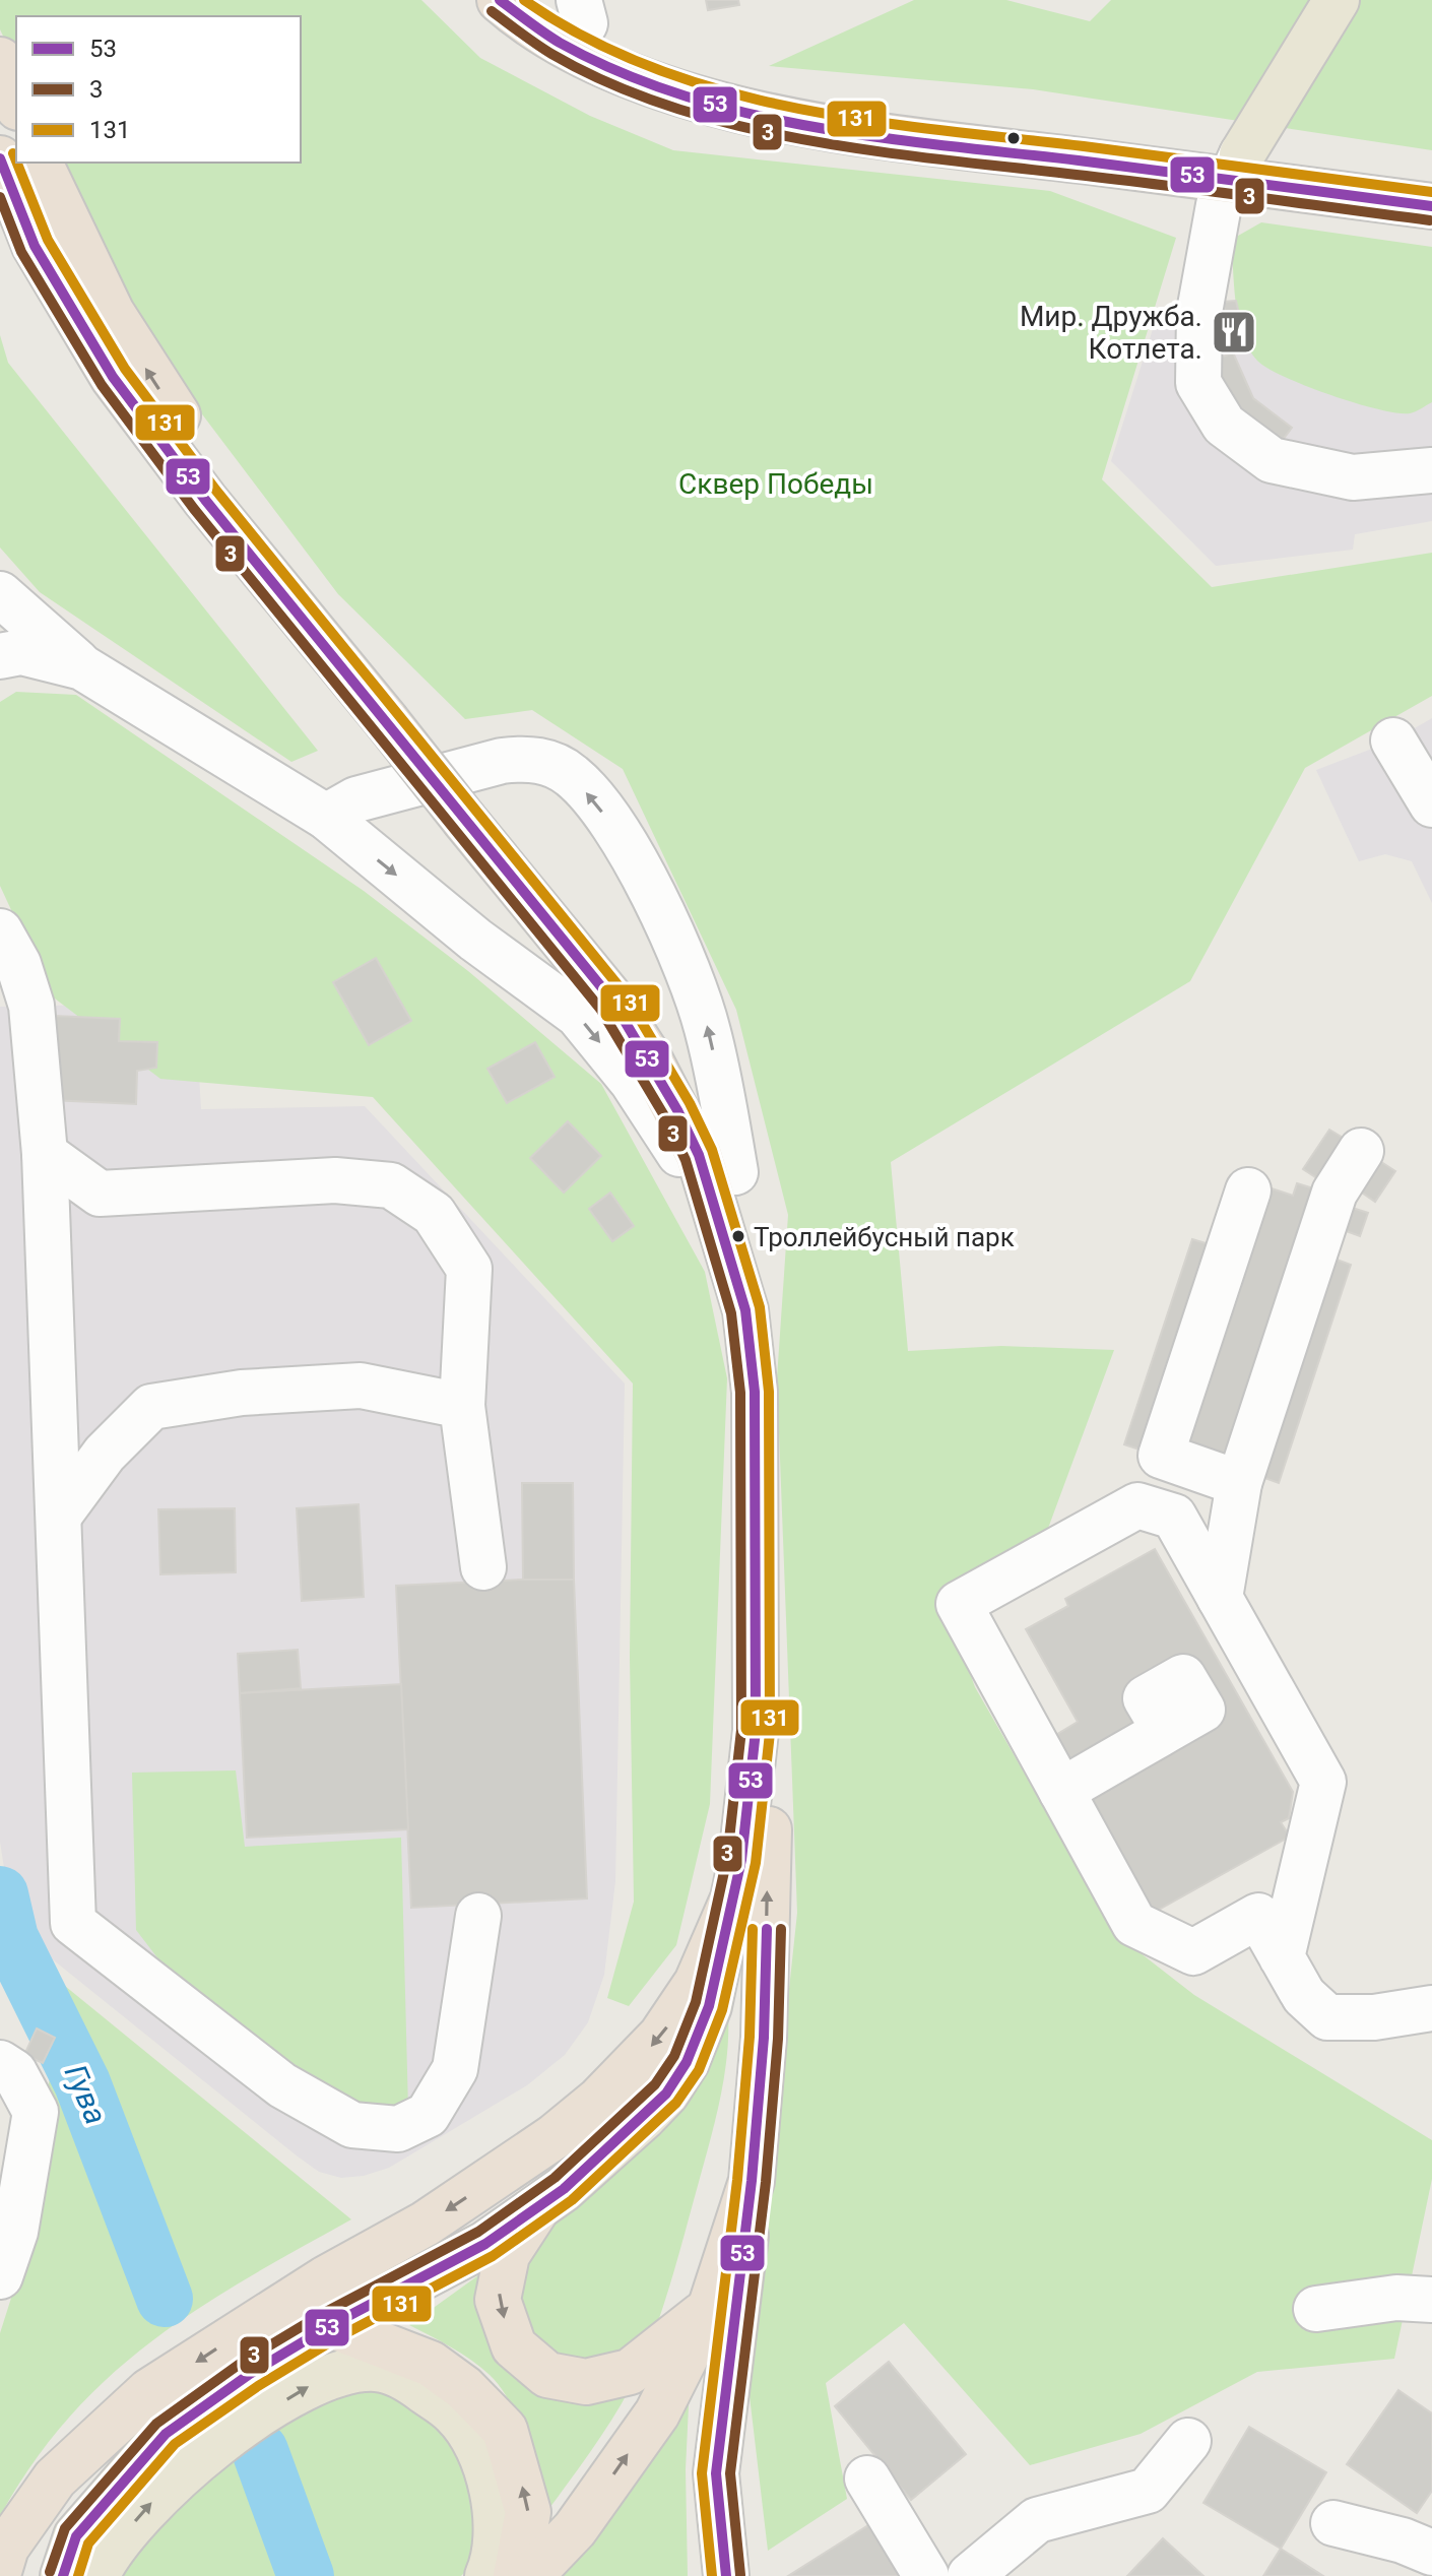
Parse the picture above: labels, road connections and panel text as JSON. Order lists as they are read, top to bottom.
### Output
{
  "water": ["Гува"],
  "parks": ["Сквер Победы"],
  "places": {
    "restaurant": ["Мир. Дружба. Котлета."],
    "other": ["Троллейбусный парк"]
  },
  "lines": ["transit line 53", "transit line 131", "transit line 3"],
  "legend": ["53", "3", "131"]
}
